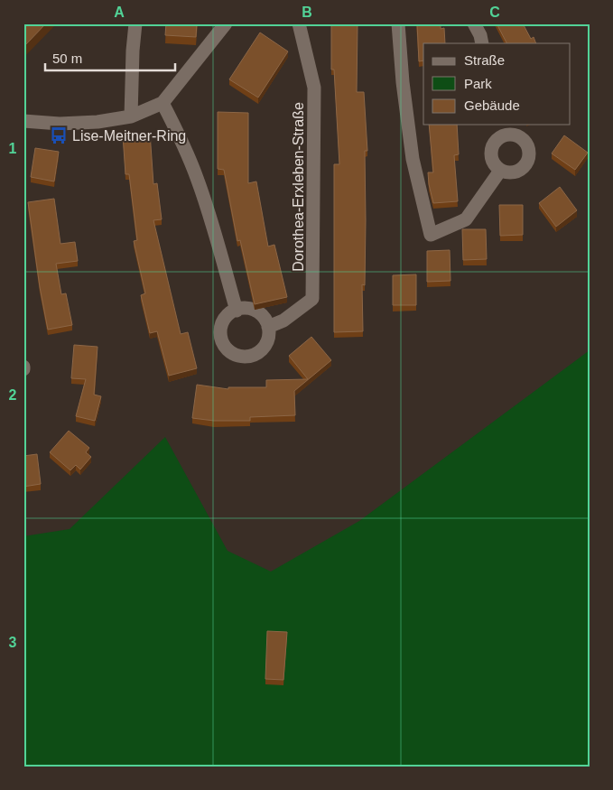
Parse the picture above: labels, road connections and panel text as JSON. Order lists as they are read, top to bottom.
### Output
{
  "streets": {
    "street": ["Dorothea-Erxleben-Straße"]
  },
  "places": {
    "bus stop": ["Lise-Meitner-Ring"]
  },
  "legend": ["Straße", "Park", "Gebäude"],
  "scale_bar": "50 m",
  "grid": {
    "columns": ["A", "B", "C"],
    "rows": ["1", "2", "3"]
  }
}
